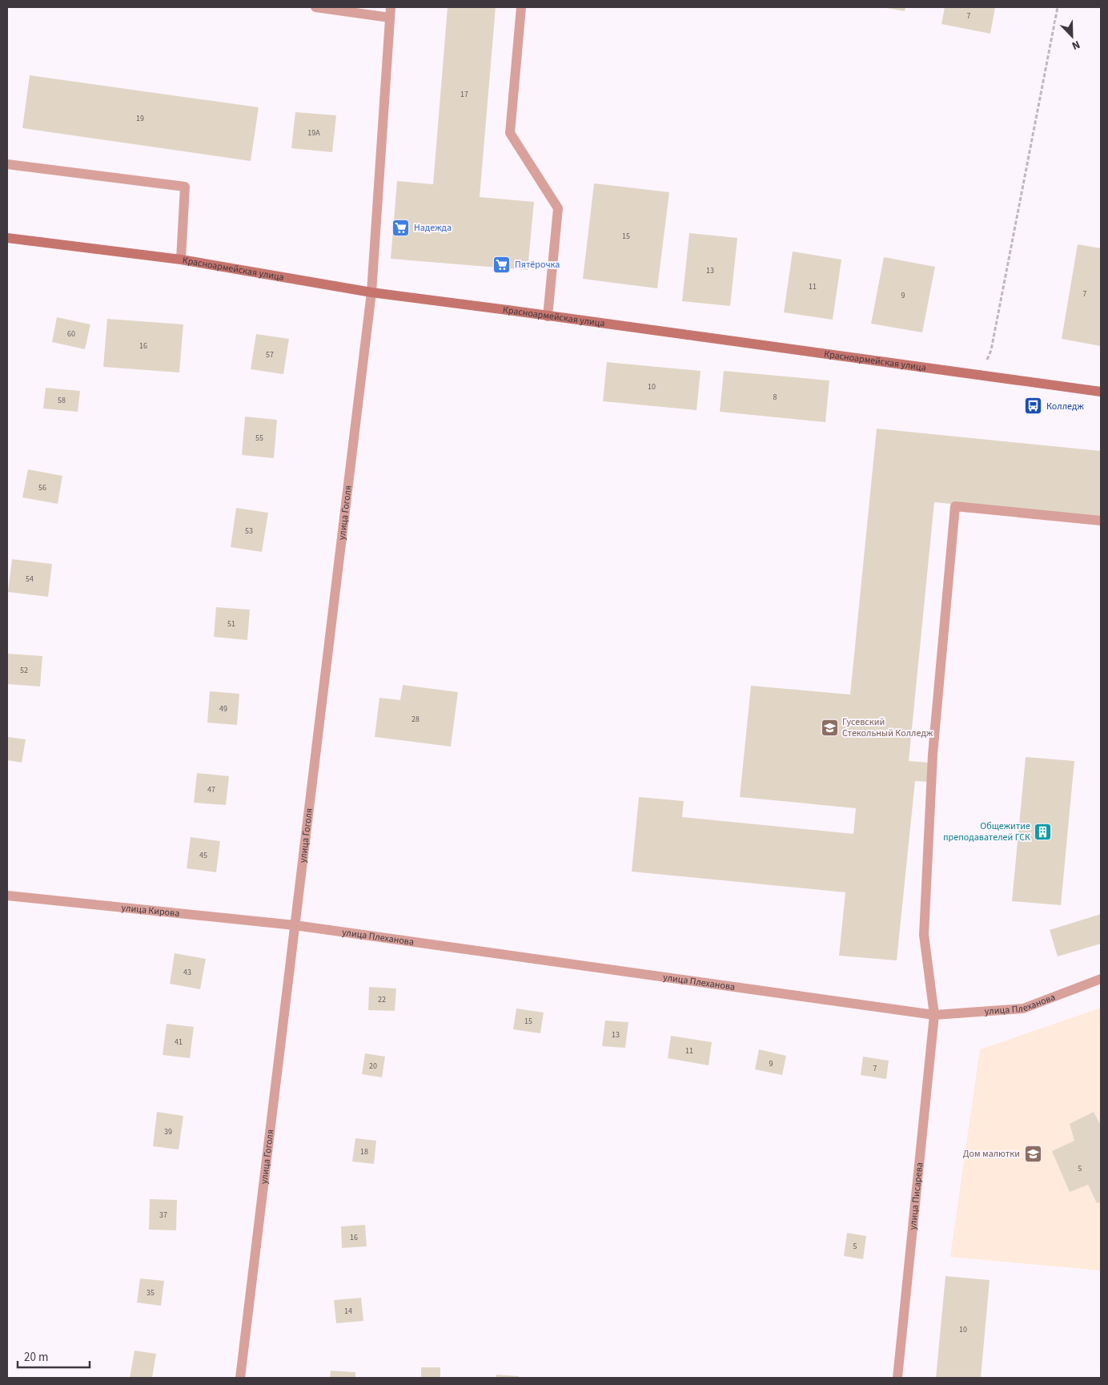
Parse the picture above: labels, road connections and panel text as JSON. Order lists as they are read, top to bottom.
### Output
{
  "streets": {
    "street": [
      "Красноармейская улица",
      "улица Гоголя",
      "улица Кирова",
      "улица Плеханова",
      "улица Писарева"
    ]
  },
  "crossings": [
    ["Красноармейская улица", "улица Гоголя"],
    ["улица Гоголя", "улица Кирова"],
    ["улица Гоголя", "улица Плеханова"],
    ["улица Кирова", "улица Плеханова"],
    ["улица Плеханова", "улица Писарева"]
  ],
  "places": {
    "supermarket": ["Надежда", "Пятёрочка"],
    "bus stop": ["Колледж"],
    "school or university": ["Гусевский Стекольный Колледж", "Дом малютки"],
    "building": ["Общежитие преподавателей ГСК"]
  },
  "house_numbers": [
    "7",
    "17",
    "19",
    "19А",
    "15",
    "13",
    "11",
    "7",
    "9",
    "60",
    "16",
    "57",
    "10",
    "8",
    "58",
    "55",
    "56",
    "53",
    "54",
    "51",
    "52",
    "49",
    "28",
    "47",
    "45",
    "43",
    "22",
    "15",
    "13",
    "41",
    "11",
    "9",
    "20",
    "7",
    "39",
    "18",
    "5",
    "37",
    "16",
    "5",
    "35",
    "14",
    "10"
  ],
  "scale_bar": "20 m",
  "north": "bottom right"
}
